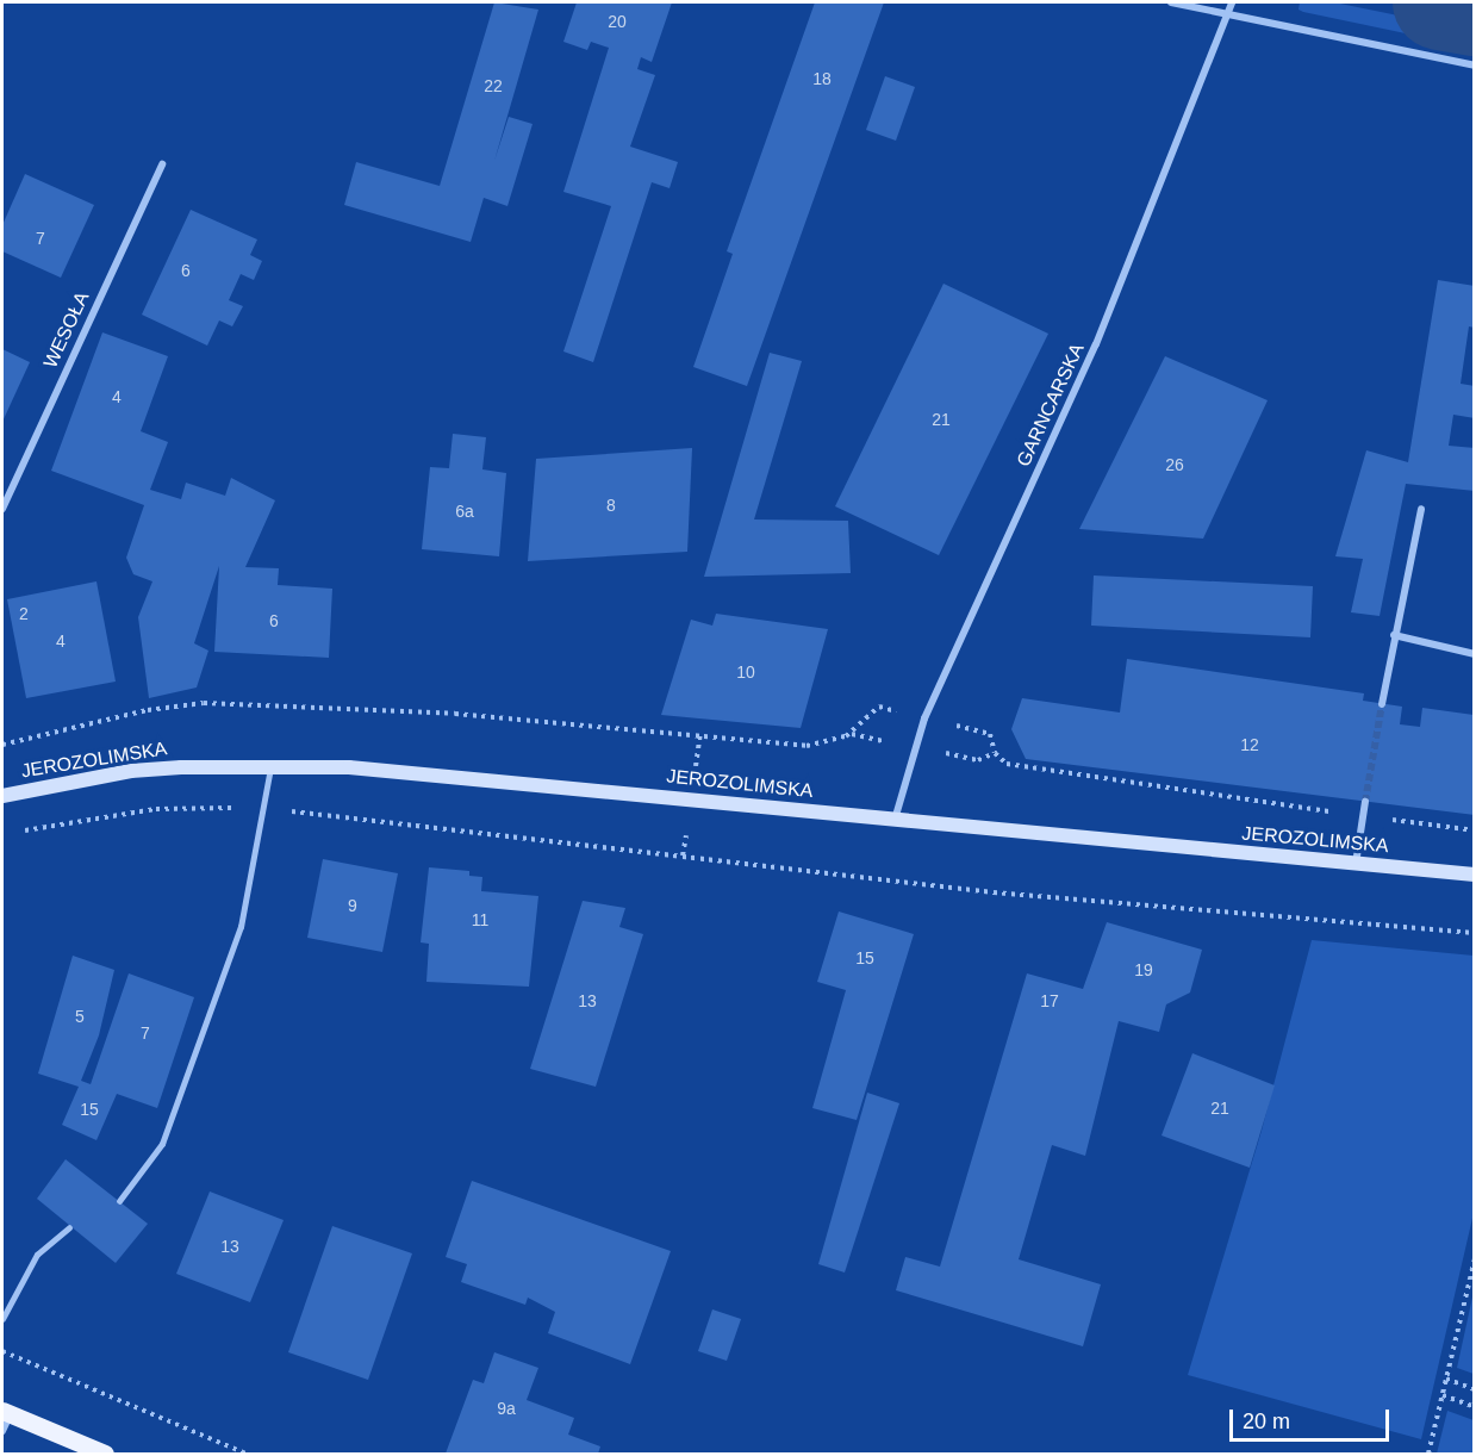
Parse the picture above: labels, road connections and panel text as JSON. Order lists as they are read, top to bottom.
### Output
{
  "streets": {
    "street": ["WESOŁA", "GARNCARSKA", "JEROZOLIMSKA"]
  },
  "crossings": [
    ["GARNCARSKA", "JEROZOLIMSKA"]
  ],
  "house_numbers": [
    "20",
    "18",
    "22",
    "7",
    "6",
    "4",
    "21",
    "26",
    "8",
    "6a",
    "2",
    "6",
    "4",
    "10",
    "12",
    "9",
    "11",
    "15",
    "19",
    "13",
    "17",
    "5",
    "7",
    "21",
    "15",
    "13",
    "9a"
  ],
  "scale_bar": "20 m"
}
